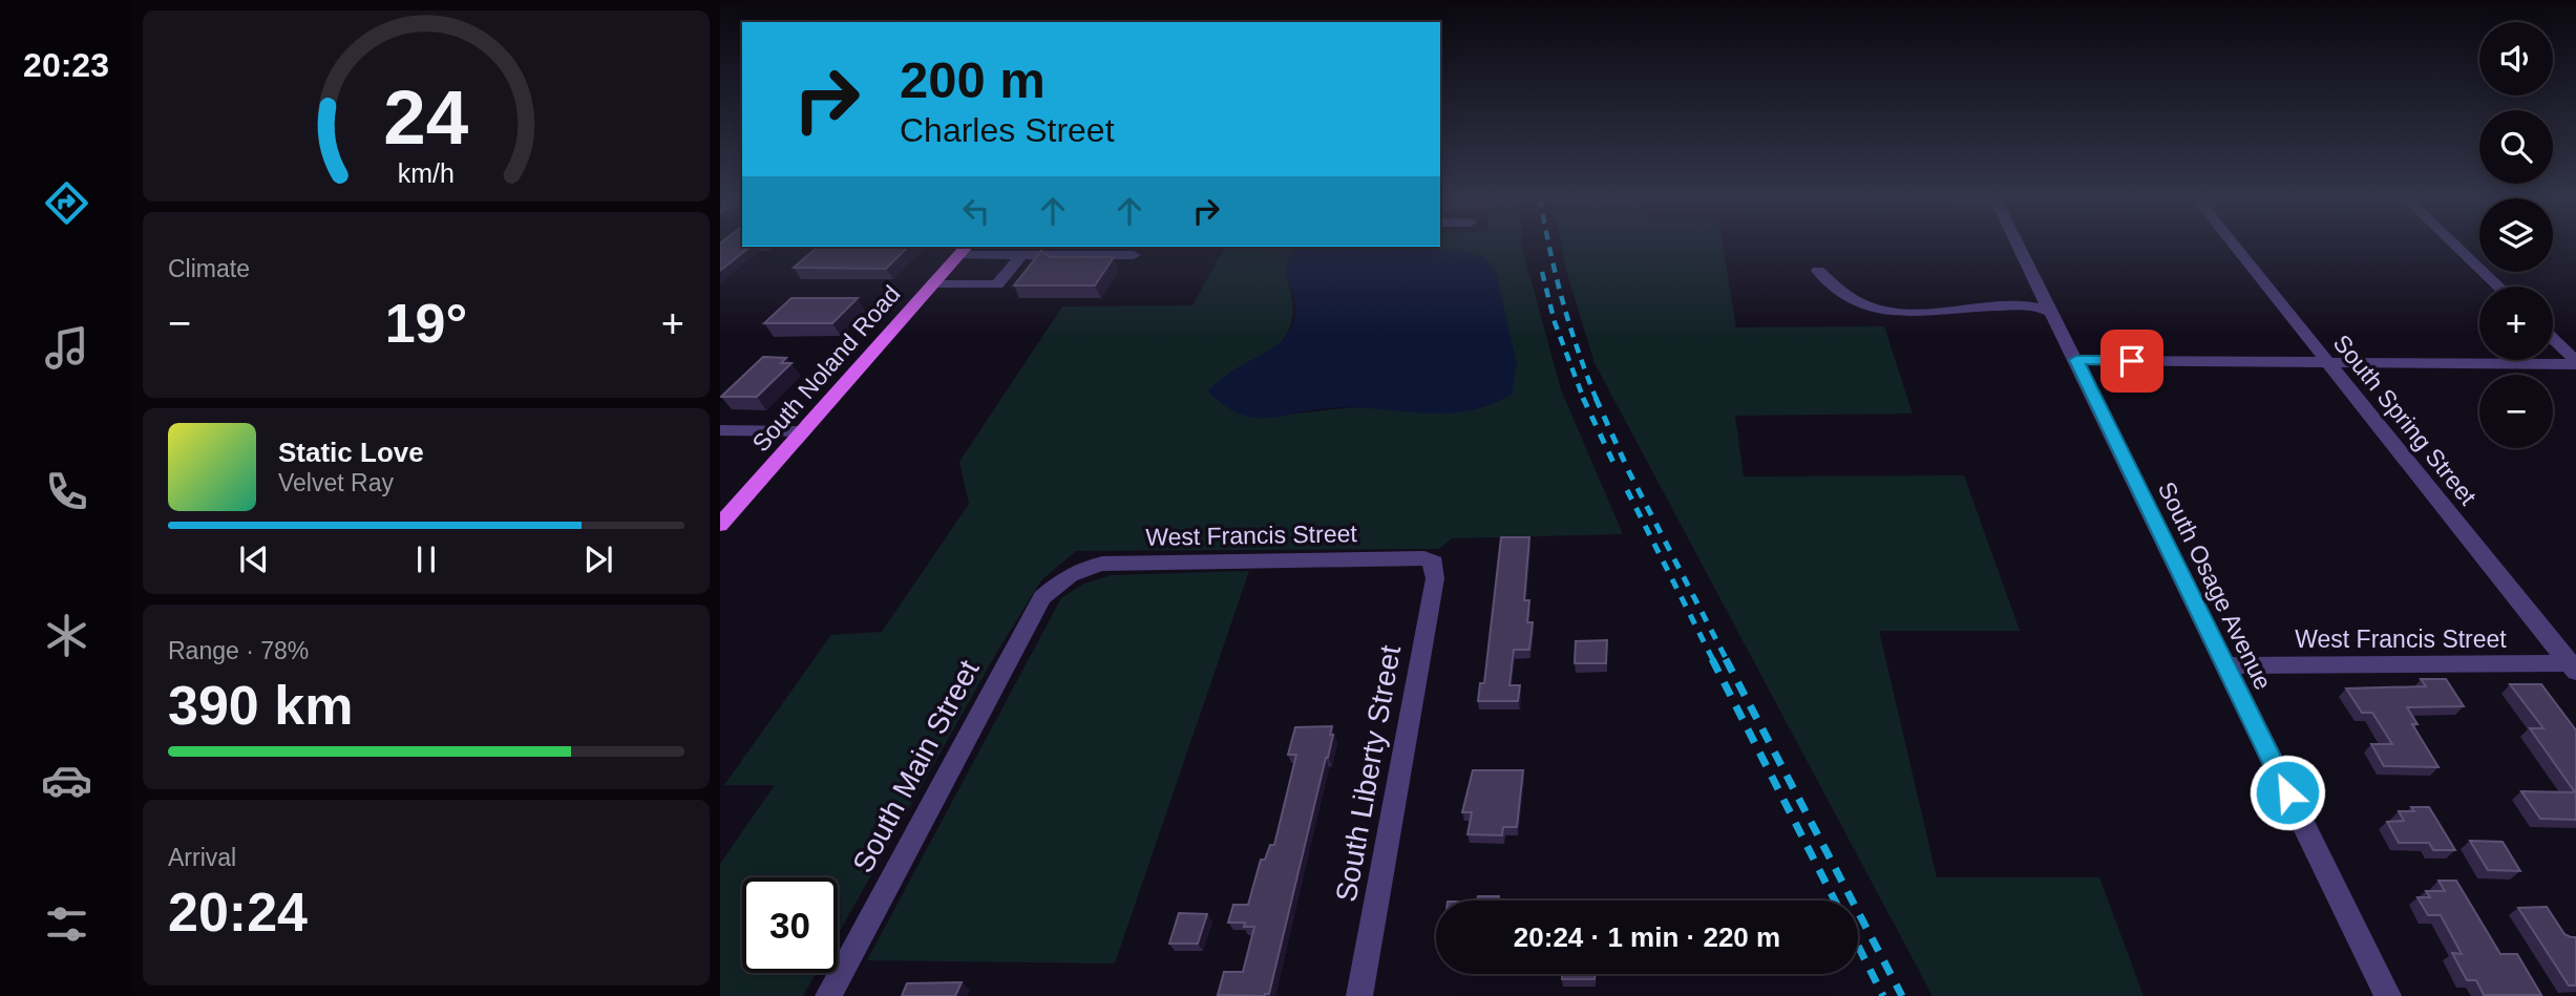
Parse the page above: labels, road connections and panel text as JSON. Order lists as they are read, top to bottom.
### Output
{
  "streets": {
    "main road": ["South Noland Road"],
    "street": [
      "South Spring Street",
      "West Francis Street",
      "South Osage Avenue",
      "South Main Street",
      "South Liberty Street"
    ]
  },
  "crossings": [
    ["South Spring Street", "West Francis Street"],
    ["West Francis Street", "South Osage Avenue"],
    ["West Francis Street", "South Main Street"],
    ["West Francis Street", "South Liberty Street"]
  ],
  "page": {
    "tabs": "20:23",
    "map_buttons": ["+", "−"],
    "turn": ["200 m", "Charles Street"],
    "tile": [
      "Climate",
      ["Range · 78%", "390 km"],
      ["Arrival", "20:24"]
    ],
    "heat": ["−", "19°", "+"],
    "song": ["Static Love", "Velvet Ray"],
    "limit": "30",
    "trip": "20:24 · 1 min · 220 m",
    "gauge": ["24", "km/h"]
  }
}
